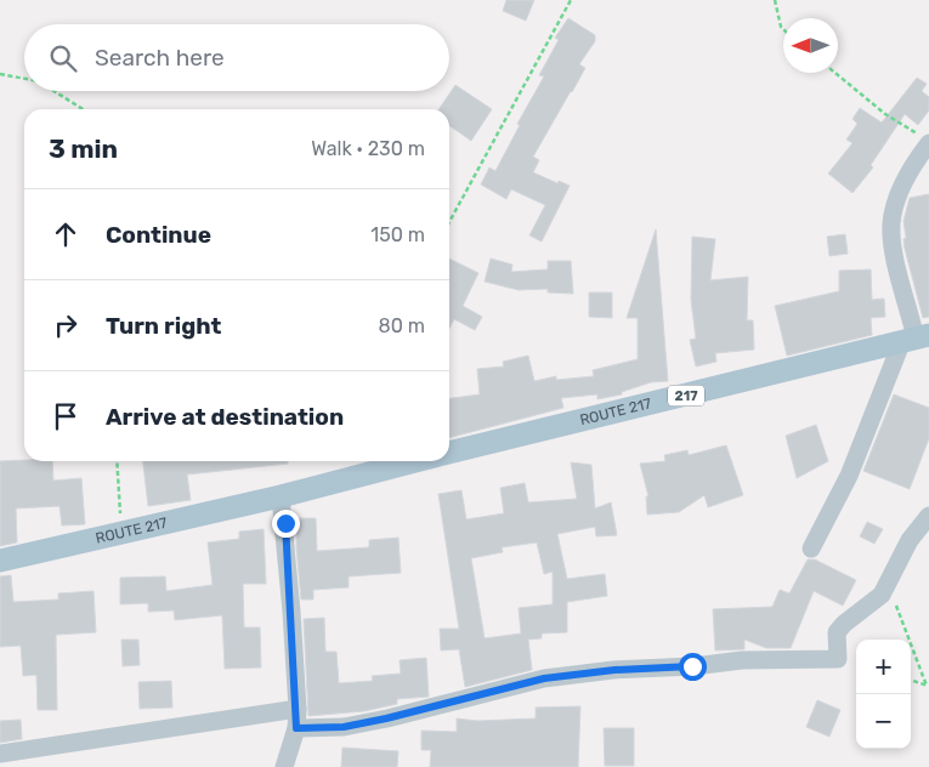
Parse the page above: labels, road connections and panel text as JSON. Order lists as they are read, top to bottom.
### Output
{
  "streets": {
    "main road": ["217", "ROUTE 217"]
  },
  "north": "left",
  "page": {
    "search": "Search here",
    "heading": ["3 min", "Walk · 230 m"],
    "list": [
      ["Continue", "150 m"],
      ["Turn right", "80 m"],
      "Arrive at destination"
    ],
    "map_buttons": ["+", "−"]
  }
}
